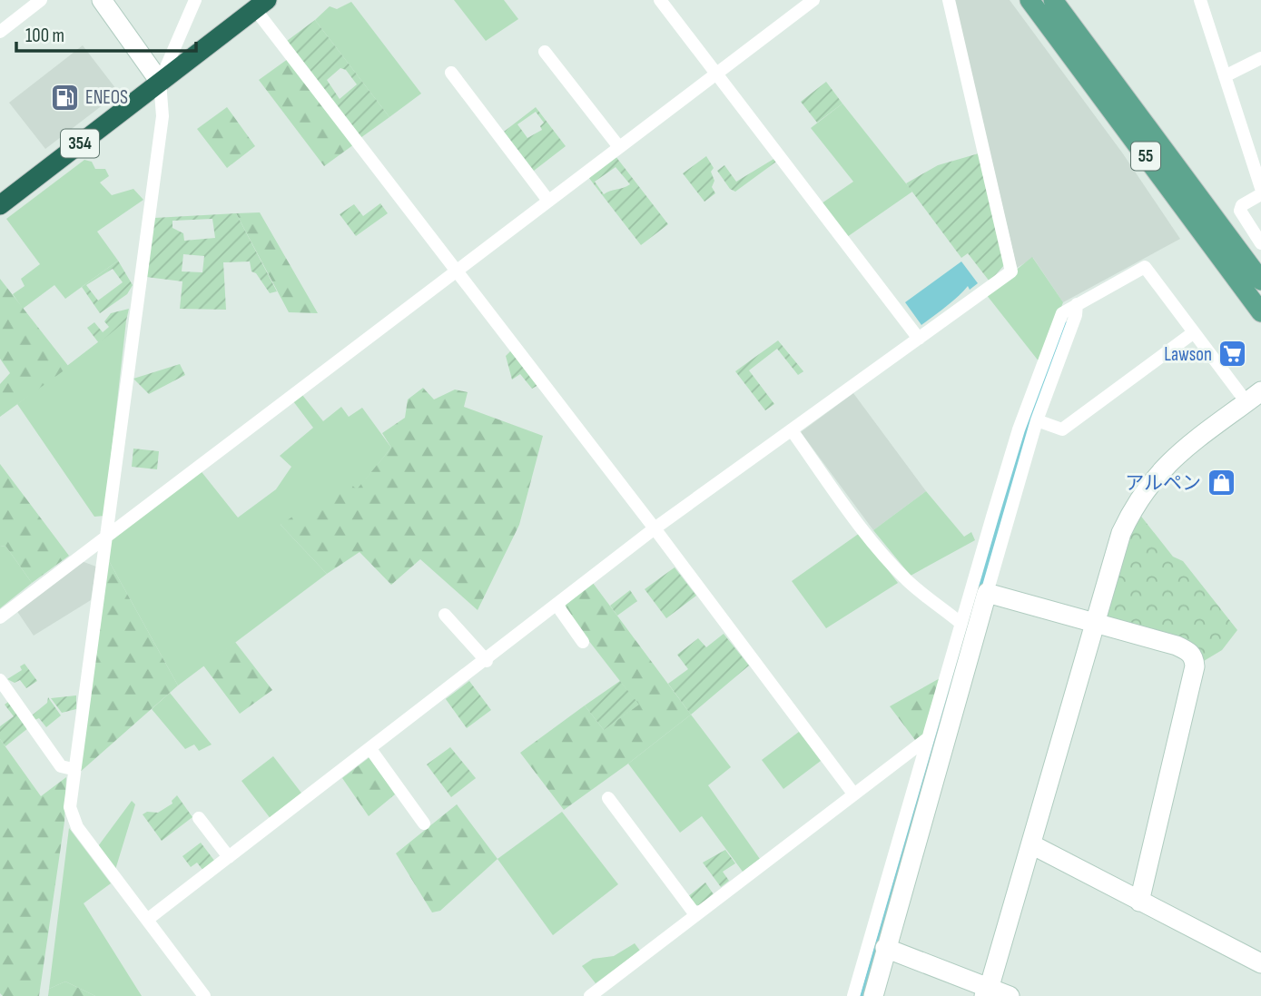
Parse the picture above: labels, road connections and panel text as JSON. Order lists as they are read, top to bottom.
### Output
{
  "streets": {
    "highway": ["354"],
    "main road": ["55"]
  },
  "places": {
    "fuel station": ["ENEOS"],
    "supermarket": ["Lawson"],
    "shop": ["アルペン"]
  },
  "scale_bar": "100 m"
}
